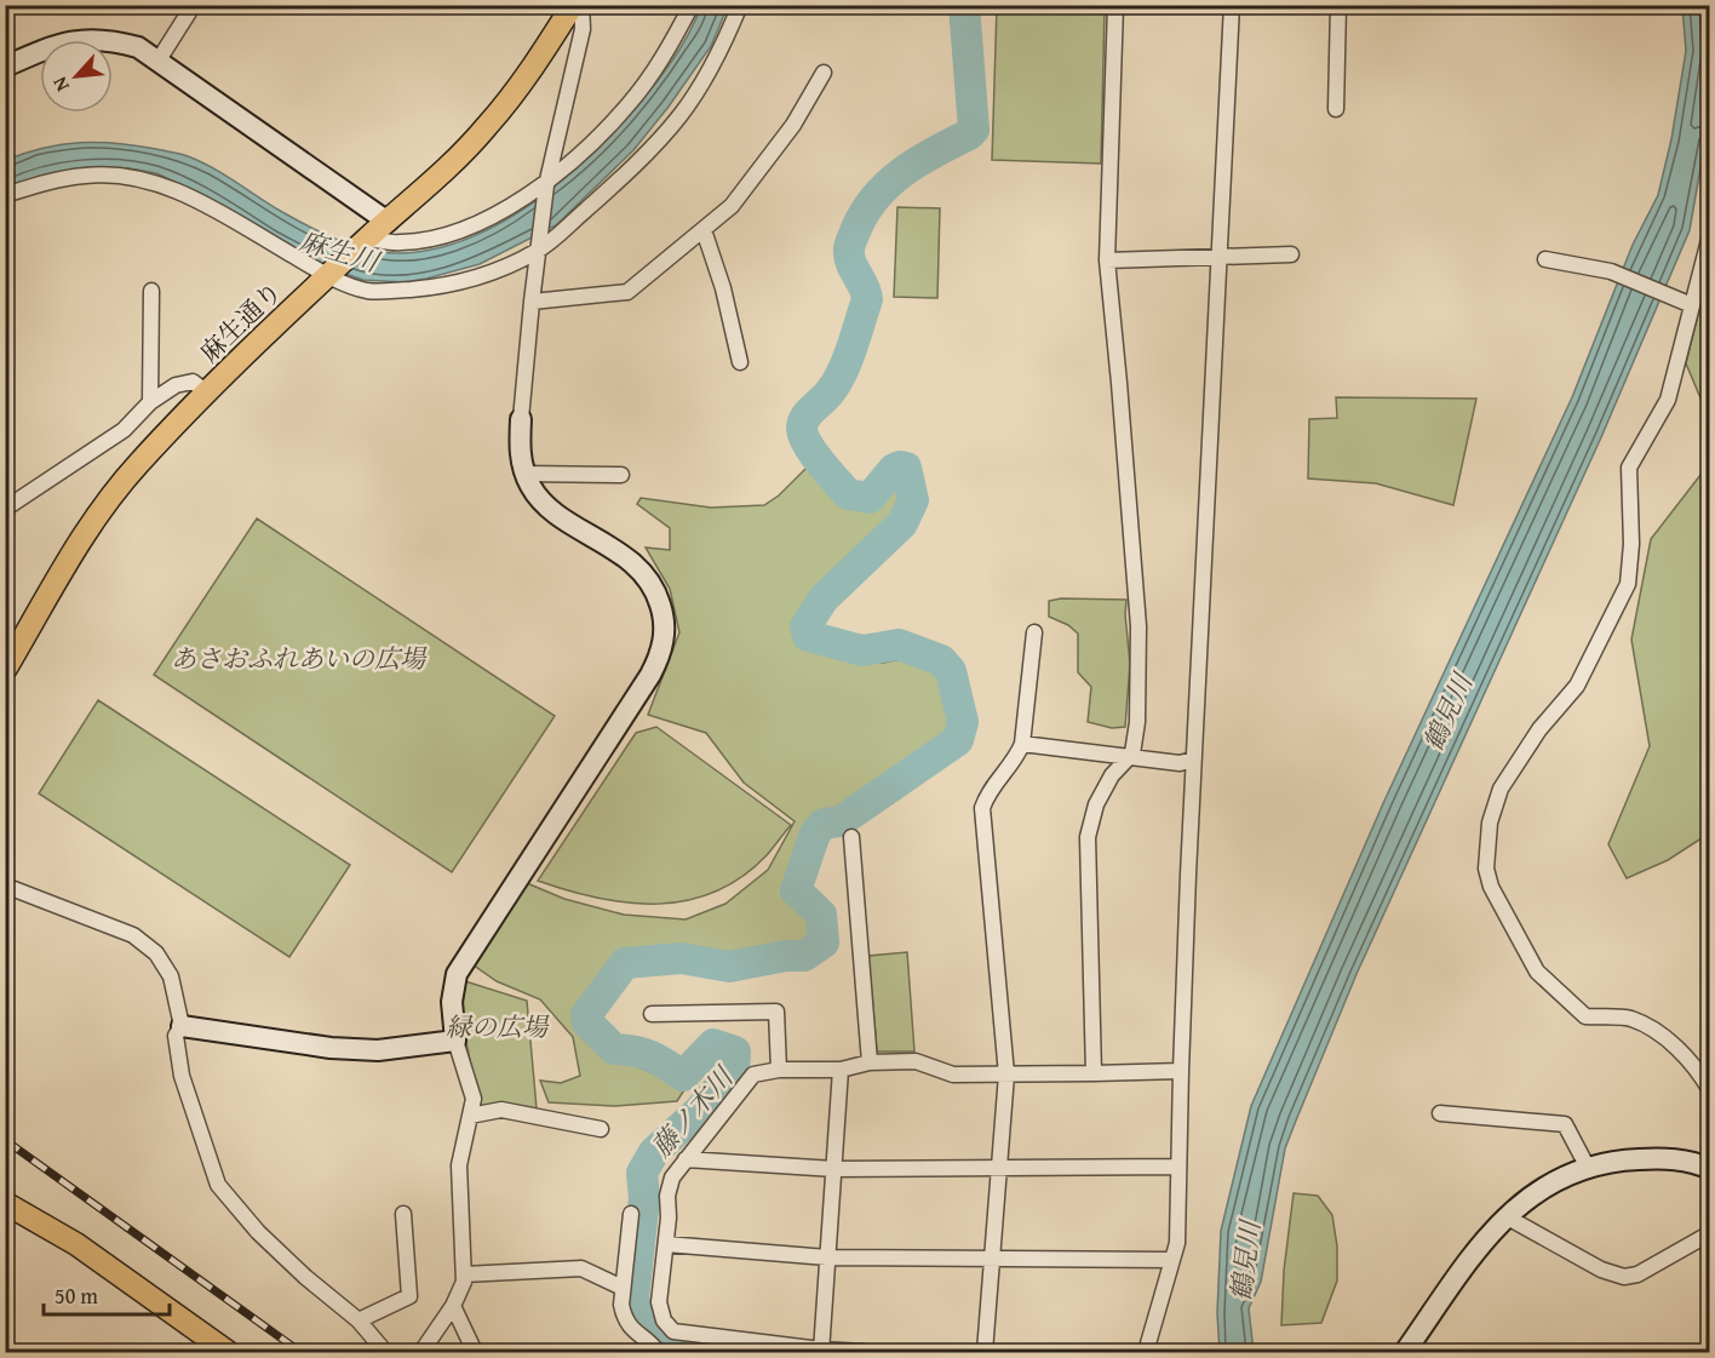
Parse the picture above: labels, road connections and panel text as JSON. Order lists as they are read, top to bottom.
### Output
{
  "streets": {
    "main road": ["麻生通り"]
  },
  "water": ["麻生川", "鶴見川", "藤ノ木川"],
  "parks": ["あさおふれあいの広場", "緑の広場"],
  "scale_bar": "50 m",
  "north": "bottom left"
}
